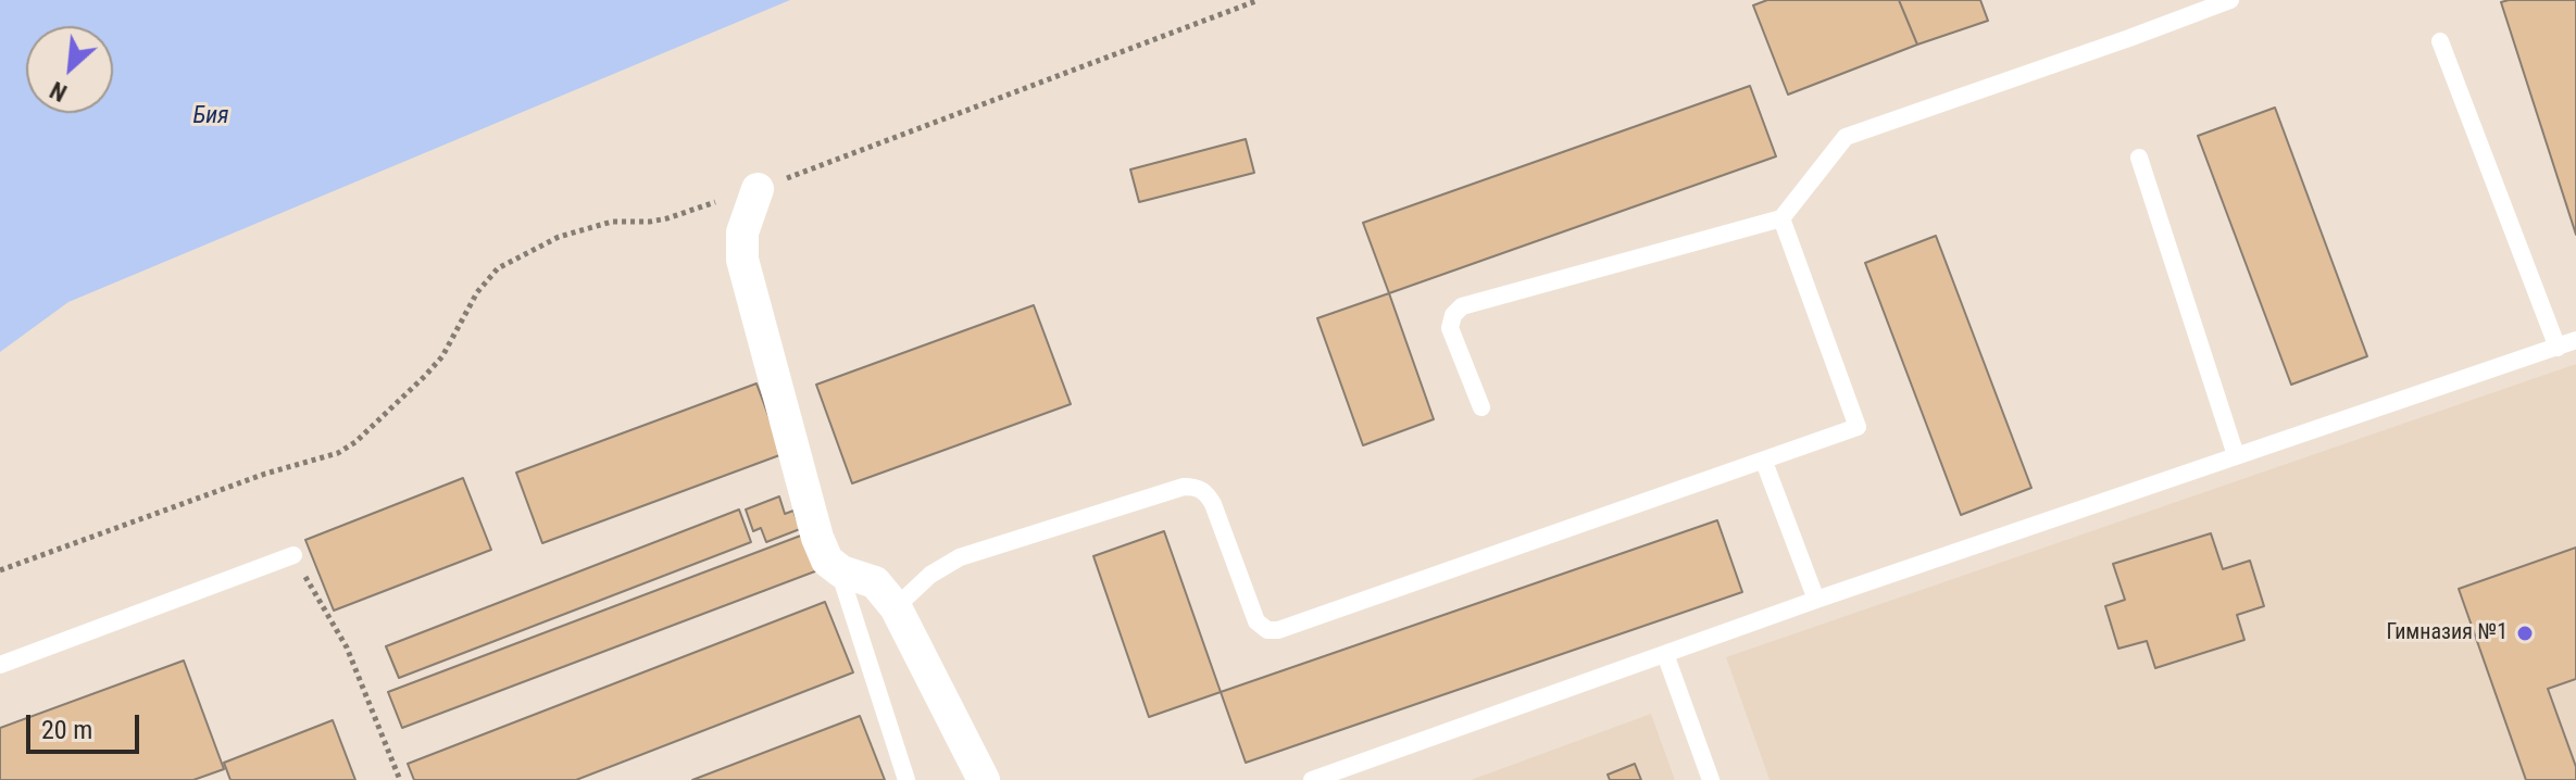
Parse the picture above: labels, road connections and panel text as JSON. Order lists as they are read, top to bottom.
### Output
{
  "water": ["Бия"],
  "places": ["Гимназия №1"],
  "scale_bar": "20 m",
  "north": "bottom left"
}
